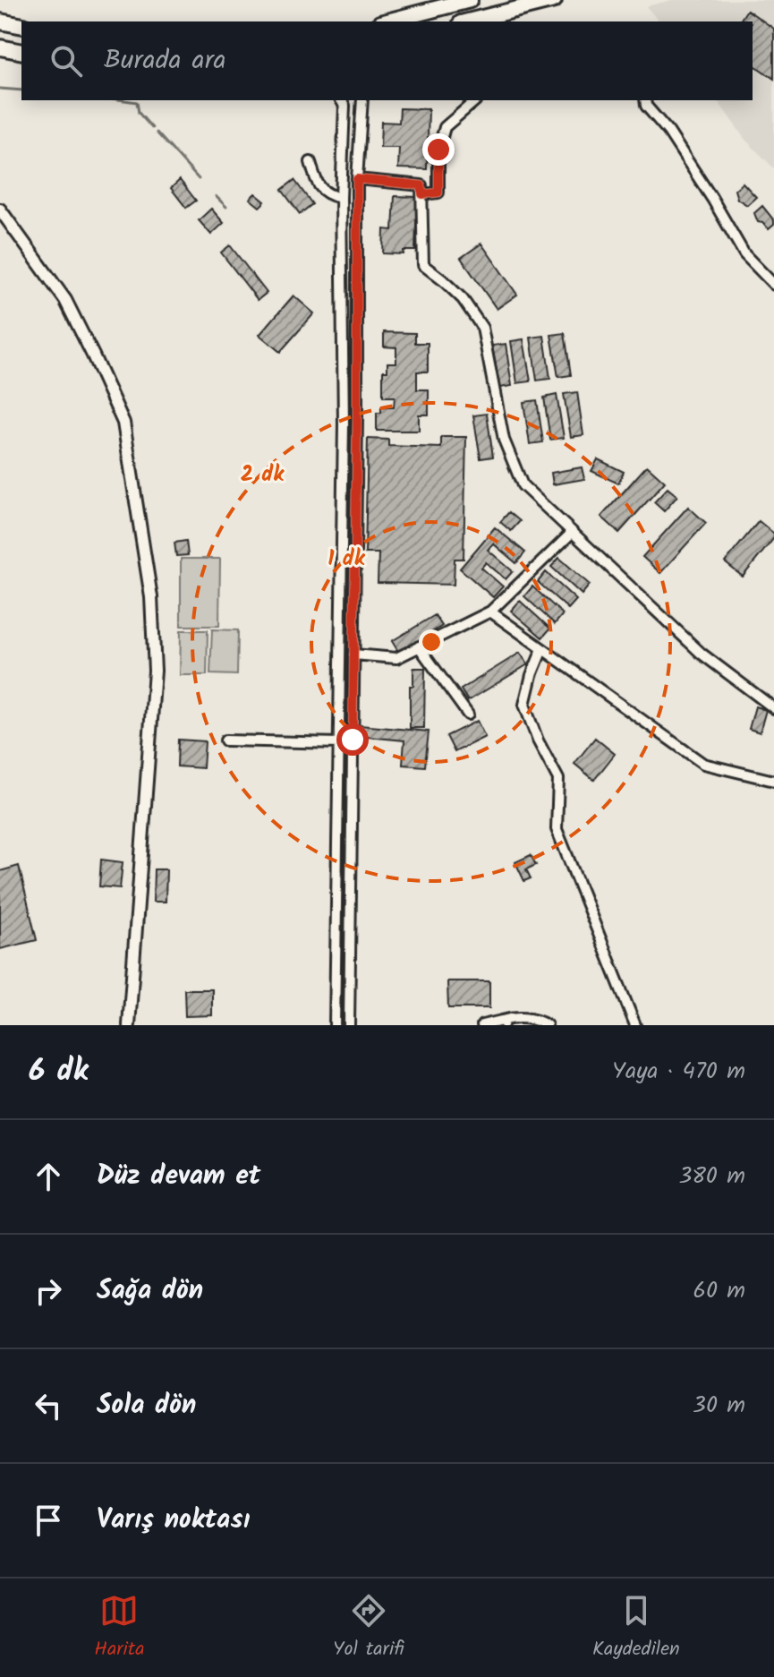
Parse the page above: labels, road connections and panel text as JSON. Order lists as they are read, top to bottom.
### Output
{
  "page": {
    "search": "Burada ara",
    "heading": ["6 dk", "Yaya · 470 m"],
    "list": [
      ["Düz devam et", "380 m"],
      ["Sağa dön", "60 m"],
      ["Sola dön", "30 m"],
      "Varış noktası"
    ],
    "nav": ["Harita", "Yol tarifi", "Kaydedilen"]
  },
  "rings": ["2 dk", "1 dk"]
}
